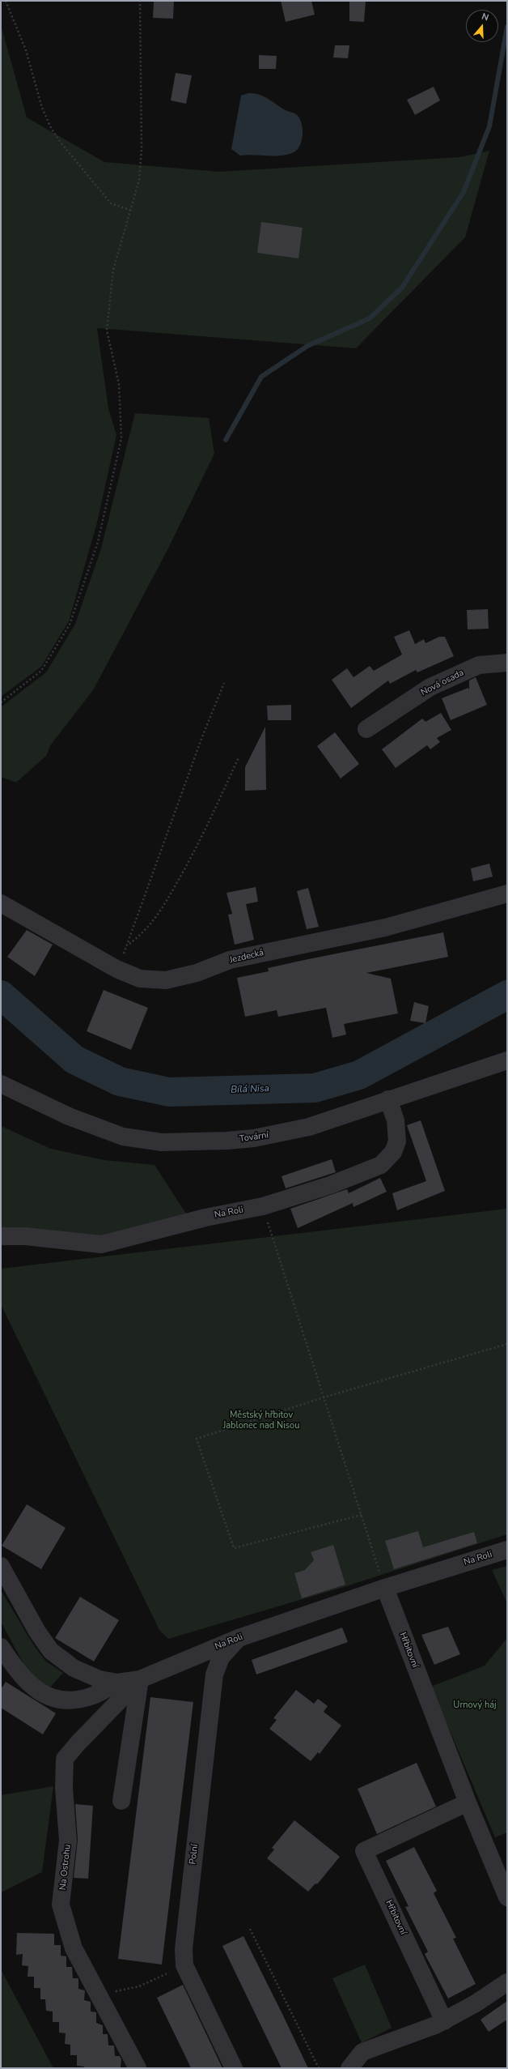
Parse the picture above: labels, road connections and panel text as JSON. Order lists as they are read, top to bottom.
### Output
{
  "streets": {
    "street": [
      "Nová osada",
      "Jezdecká",
      "Tovární",
      "Na Roli",
      "Hřbitovní",
      "Polní",
      "Na Ostrohu"
    ]
  },
  "crossings": [
    ["Tovární", "Na Roli"],
    ["Na Roli", "Hřbitovní"],
    ["Na Roli", "Polní"],
    ["Na Roli", "Na Ostrohu"]
  ],
  "water": ["Bílá Nisa"],
  "parks": ["Městský hřbitov Jablonec nad Nisou", "Urnový háj"],
  "north": "top"
}
